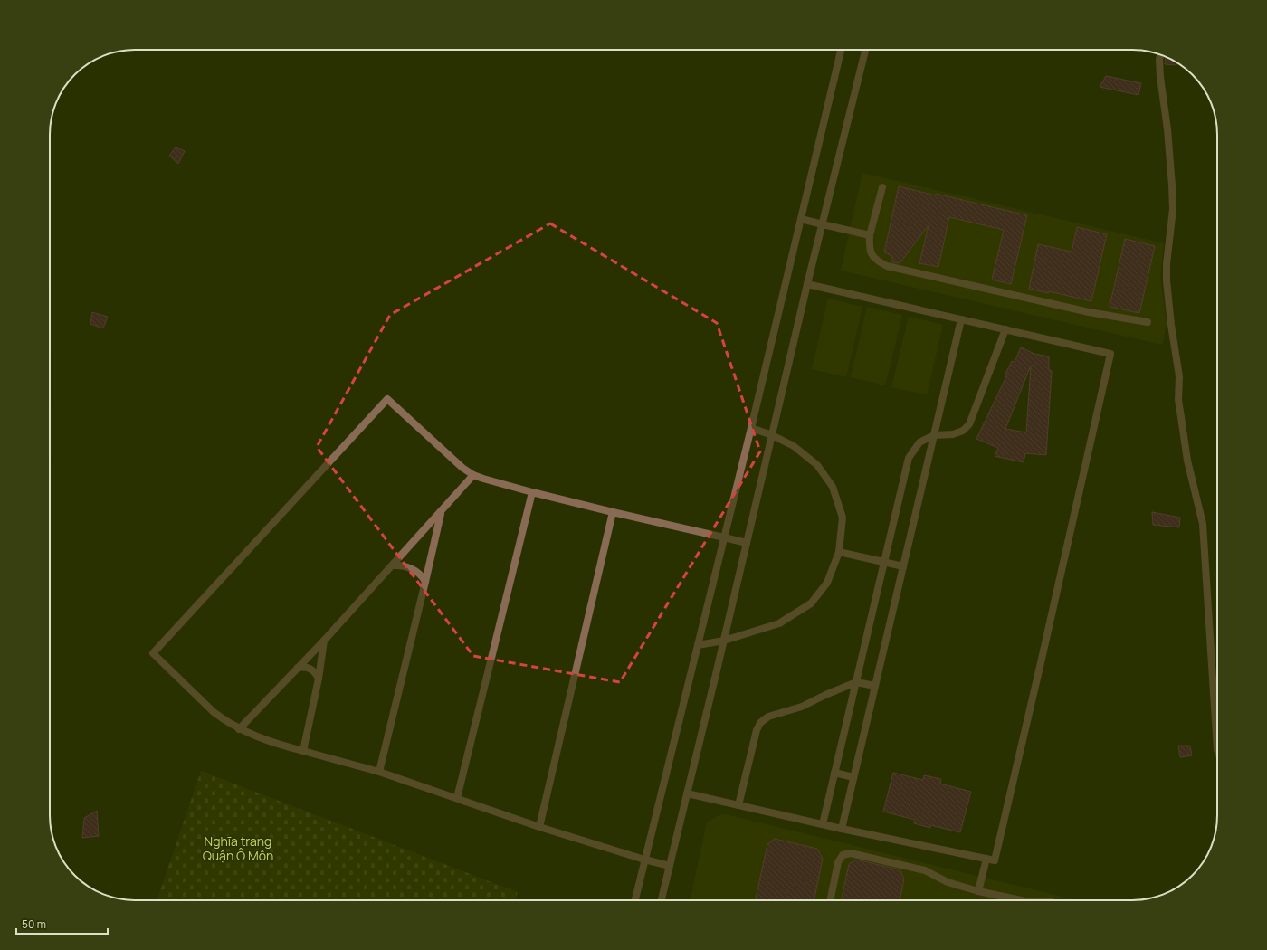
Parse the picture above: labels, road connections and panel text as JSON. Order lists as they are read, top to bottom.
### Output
{
  "parks": ["Nghĩa trang Quận Ô Môn"],
  "scale_bar": "50 m"
}
